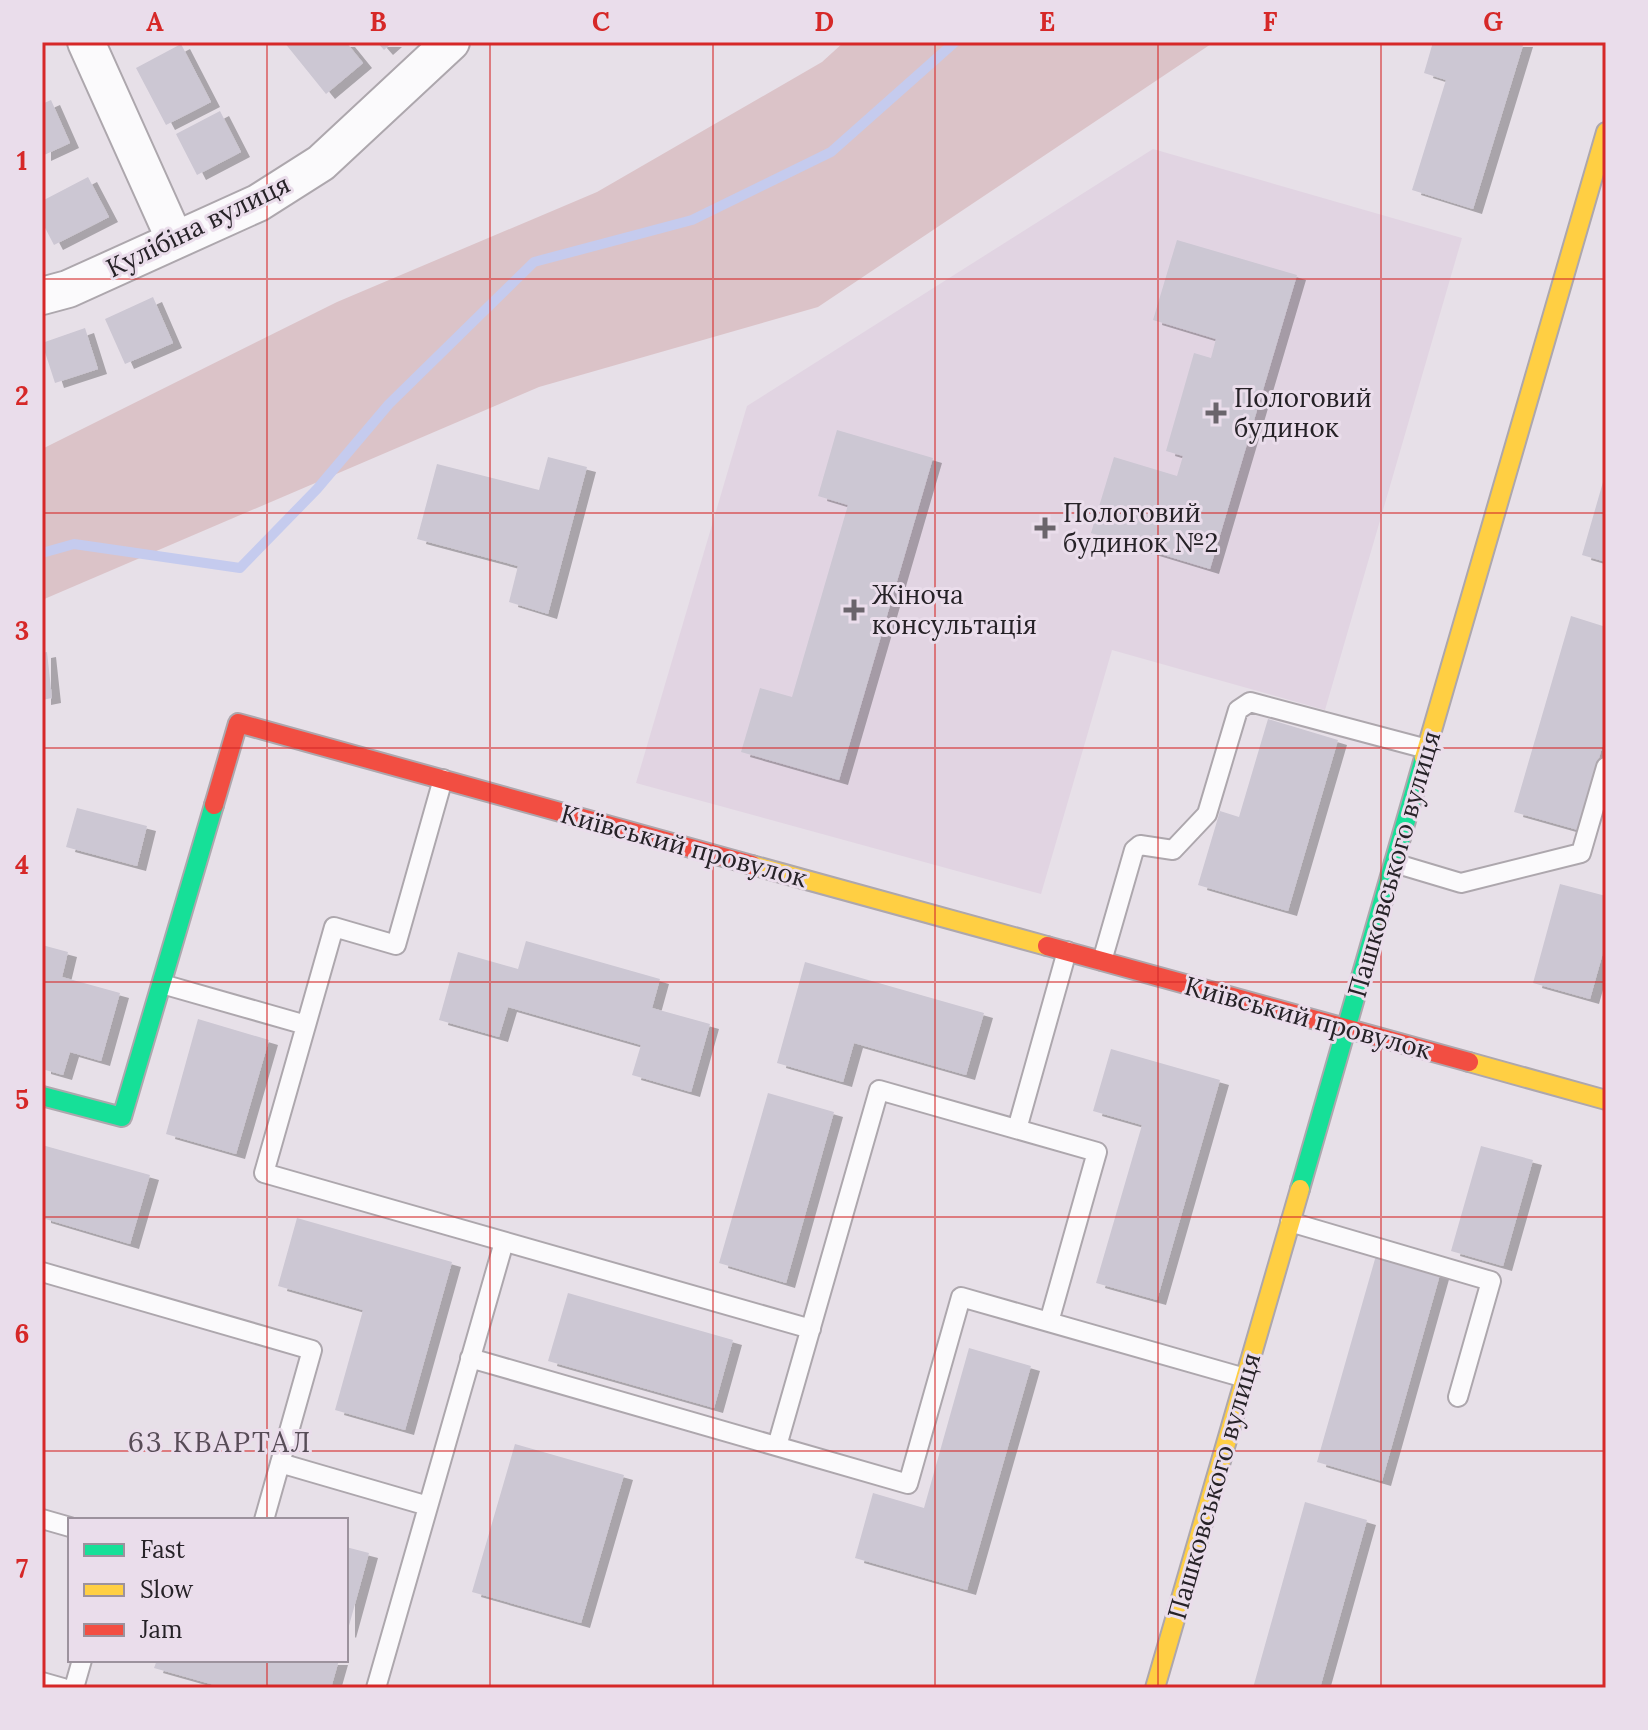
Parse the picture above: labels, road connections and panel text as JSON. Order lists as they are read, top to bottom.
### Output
{
  "streets": {
    "street": ["Кулібіна вулиця", "Київський провулок", "Пашковського вулиця"]
  },
  "crossings": [
    ["Київський провулок", "Пашковського вулиця"]
  ],
  "districts": ["63 КВАРТАЛ"],
  "places": {
    "health": ["Пологовий будинок", "Пологовий будинок №2", "Жіноча консультація"]
  },
  "legend": ["Fast", "Slow", "Jam"],
  "grid": {
    "columns": [
      "A",
      "B",
      "C",
      "D",
      "E",
      "F",
      "G"
    ],
    "rows": [
      "1",
      "2",
      "3",
      "4",
      "5",
      "6",
      "7"
    ]
  }
}
